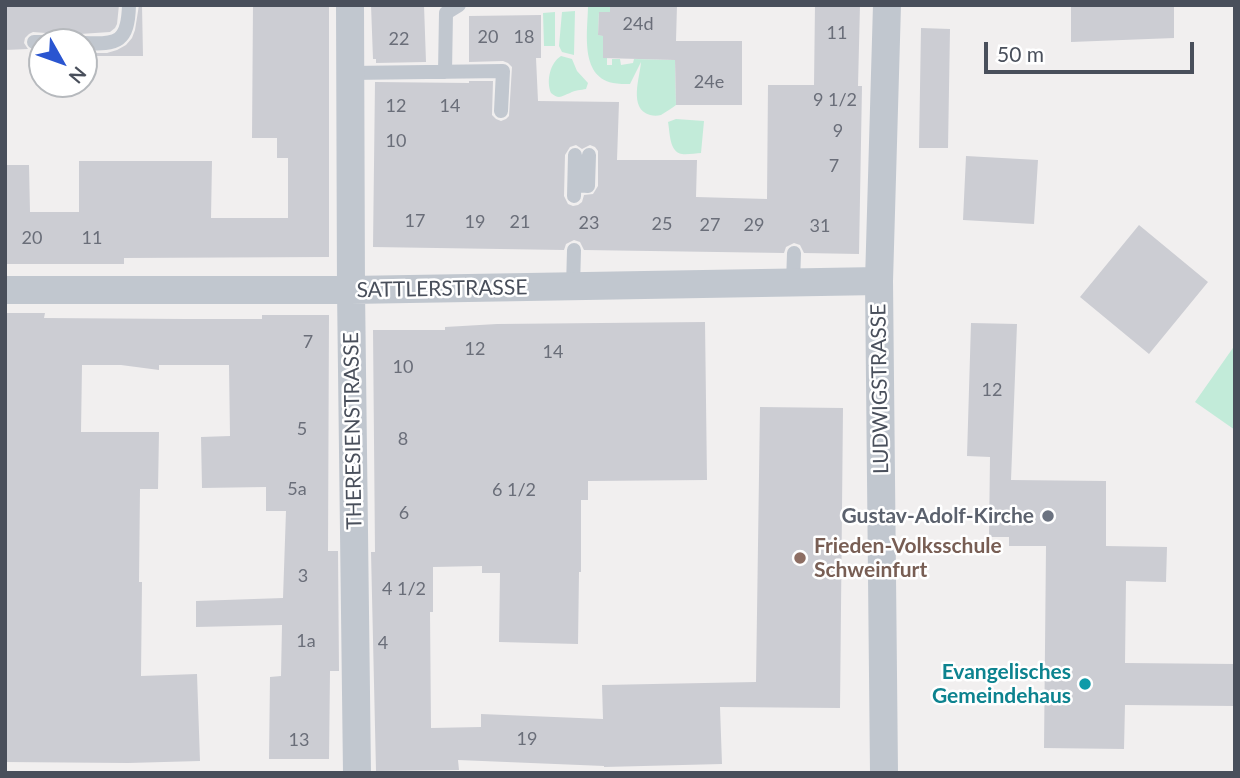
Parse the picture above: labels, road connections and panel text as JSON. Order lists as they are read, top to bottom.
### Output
{
  "streets": {
    "street": ["SATTLERSTRASSE", "LUDWIGSTRASSE", "THERESIENSTRASSE"]
  },
  "crossings": [
    ["SATTLERSTRASSE", "LUDWIGSTRASSE"],
    ["SATTLERSTRASSE", "THERESIENSTRASSE"]
  ],
  "places": ["Gustav-Adolf-Kirche", "Frieden-Volksschule Schweinfurt", "Evangelisches Gemeindehaus"],
  "house_numbers": [
    "24d",
    "11",
    "20",
    "18",
    "22",
    "24e",
    "9 1/2",
    "12",
    "14",
    "9",
    "10",
    "7",
    "17",
    "19",
    "21",
    "23",
    "25",
    "27",
    "29",
    "31",
    "20",
    "11",
    "7",
    "12",
    "14",
    "10",
    "12",
    "5",
    "8",
    "5a",
    "6 1/2",
    "6",
    "3",
    "4 1/2",
    "1a",
    "4",
    "19",
    "13"
  ],
  "scale_bar": "50 m",
  "north": "bottom right"
}
